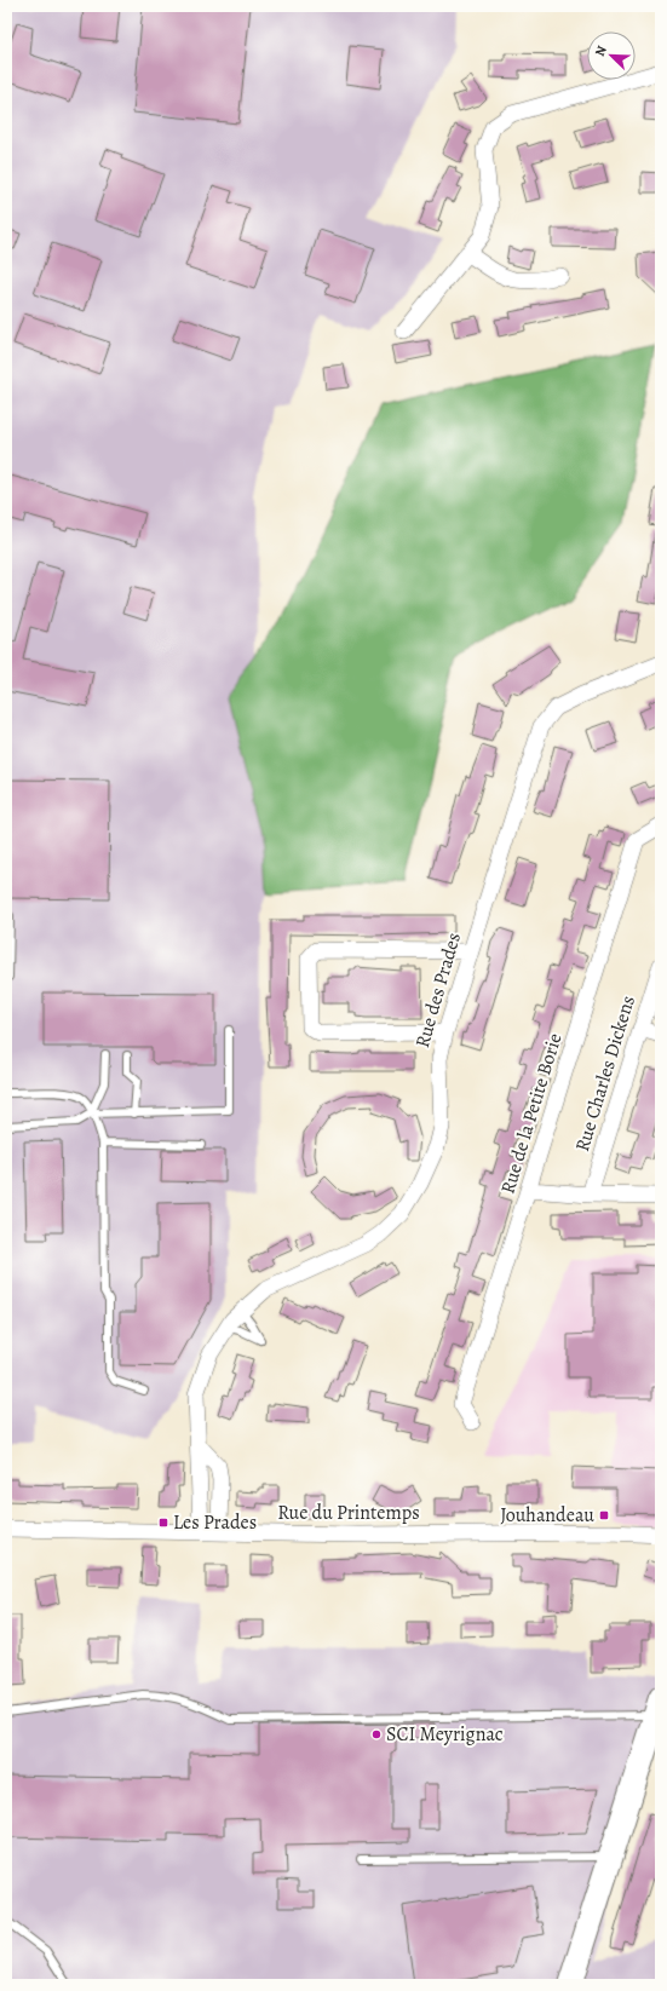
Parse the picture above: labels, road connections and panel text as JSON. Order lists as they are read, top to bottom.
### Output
{
  "streets": {
    "street": [
      "Rue des Prades",
      "Rue Charles Dickens",
      "Rue de la Petite Borie",
      "Rue du Printemps"
    ]
  },
  "crossings": [
    ["Rue des Prades", "Rue du Printemps"]
  ],
  "places": {
    "transit": ["Jouhandeau", "Les Prades"],
    "other": ["SCI Meyrignac"]
  },
  "north": "top left"
}
